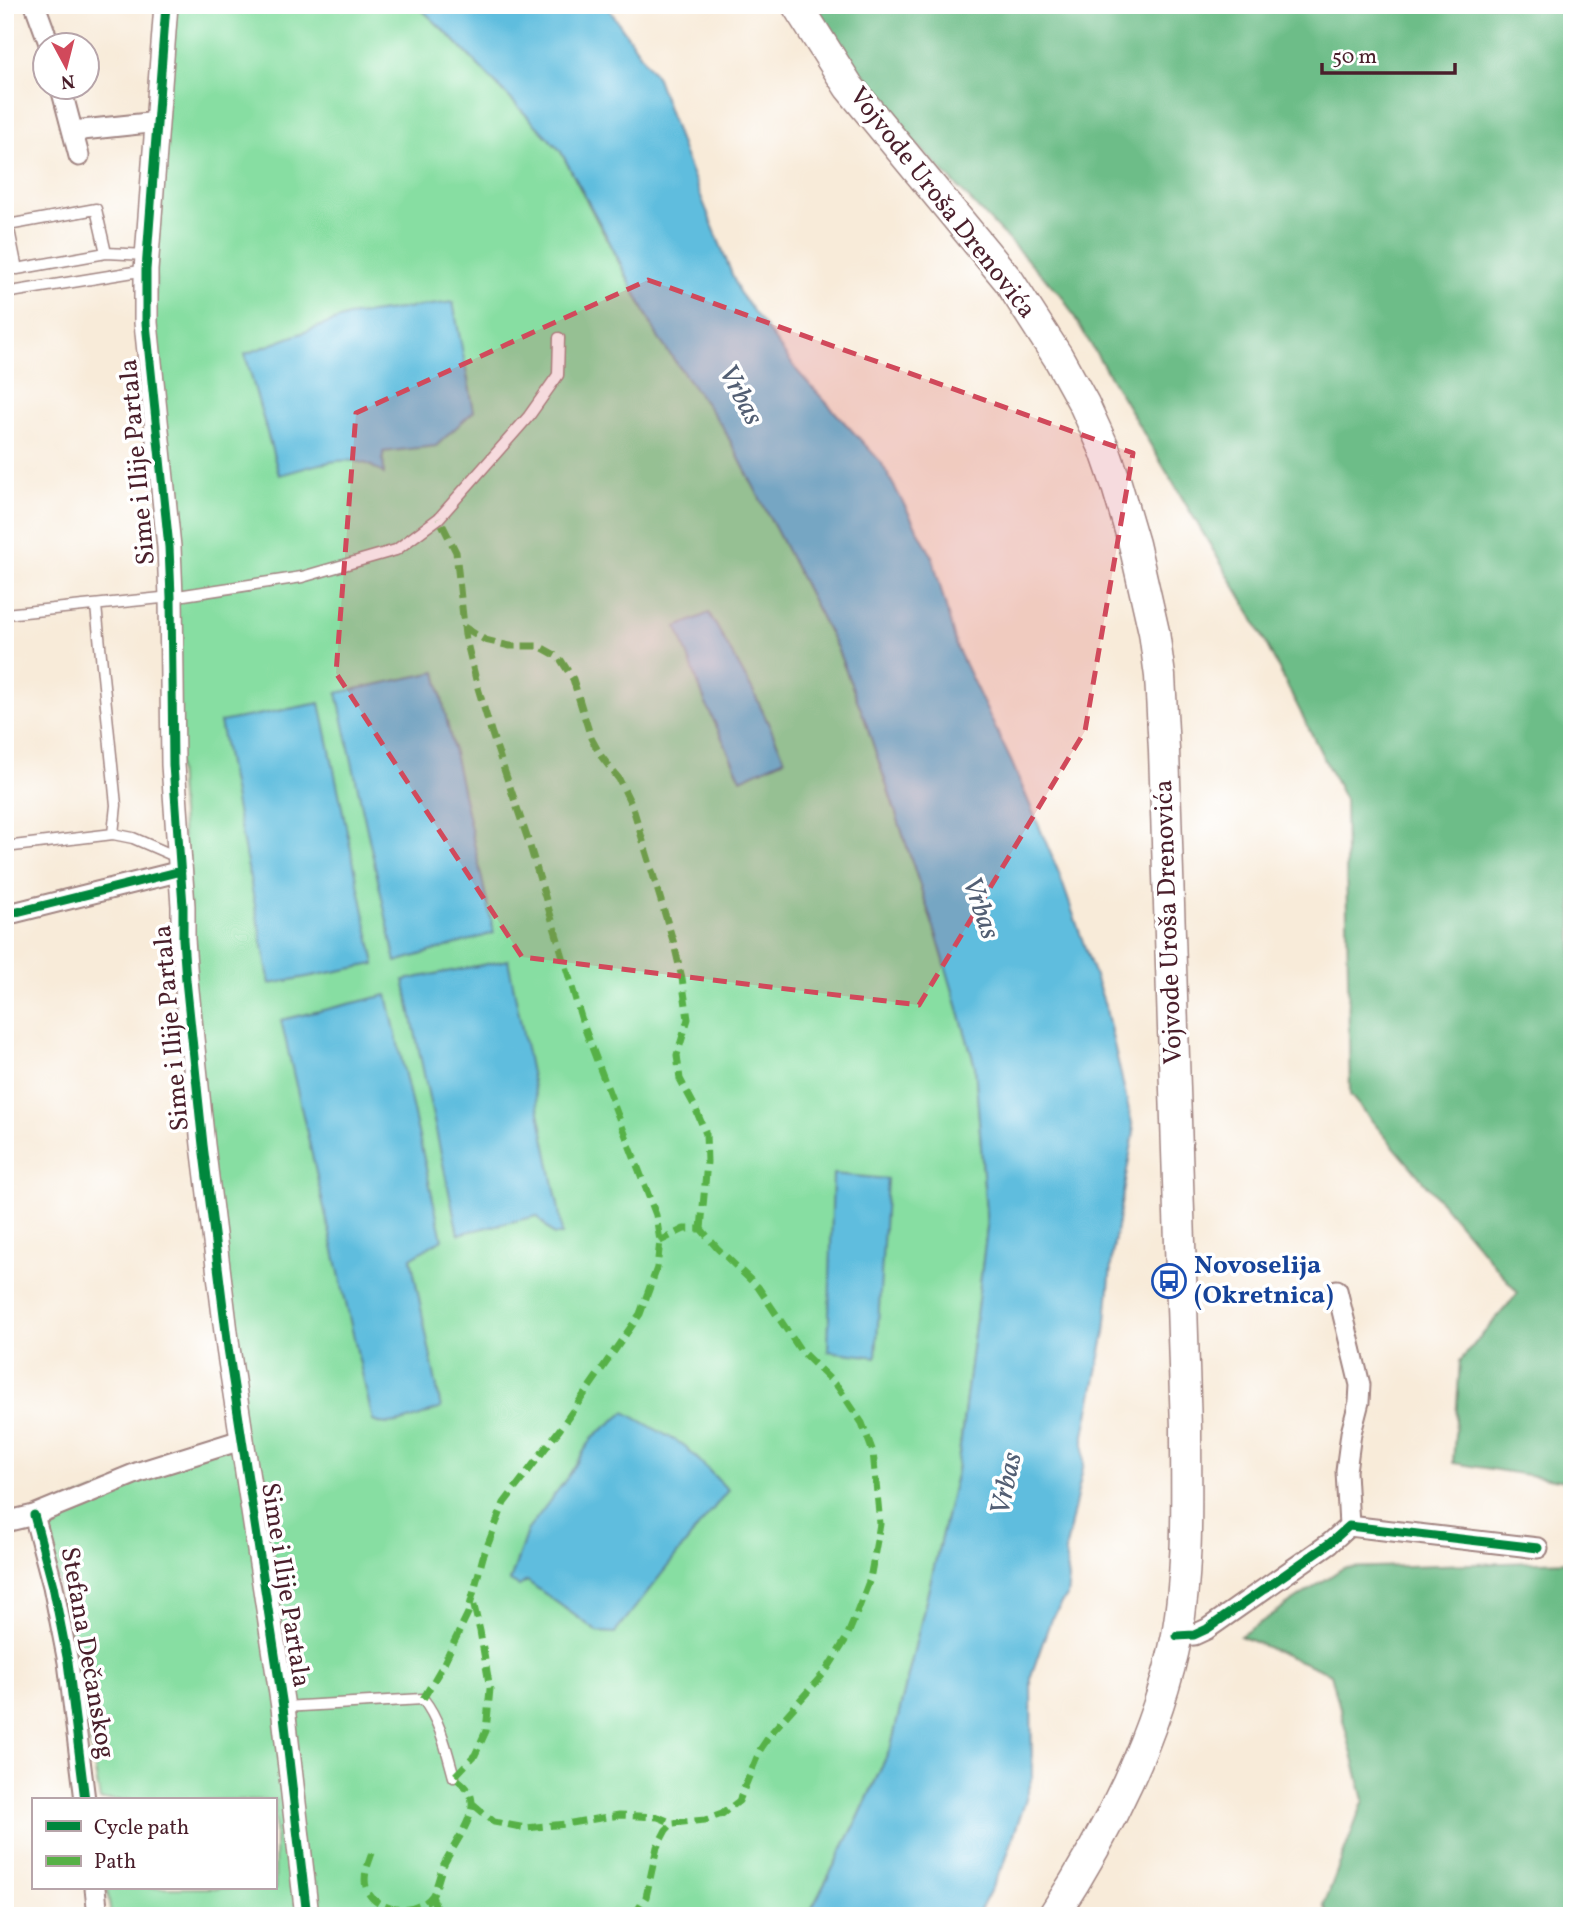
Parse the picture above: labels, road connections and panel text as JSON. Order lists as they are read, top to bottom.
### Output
{
  "streets": {
    "main road": ["Vojvode Uroša Drenovića"],
    "street": ["Sime i Ilije Partala", "Stefana Dečanskog"]
  },
  "water": ["Vrbas"],
  "places": {
    "bus stop": ["Novoselija (Okretnica)"]
  },
  "legend": ["Cycle path", "Path"],
  "scale_bar": "50 m",
  "north": "bottom"
}
